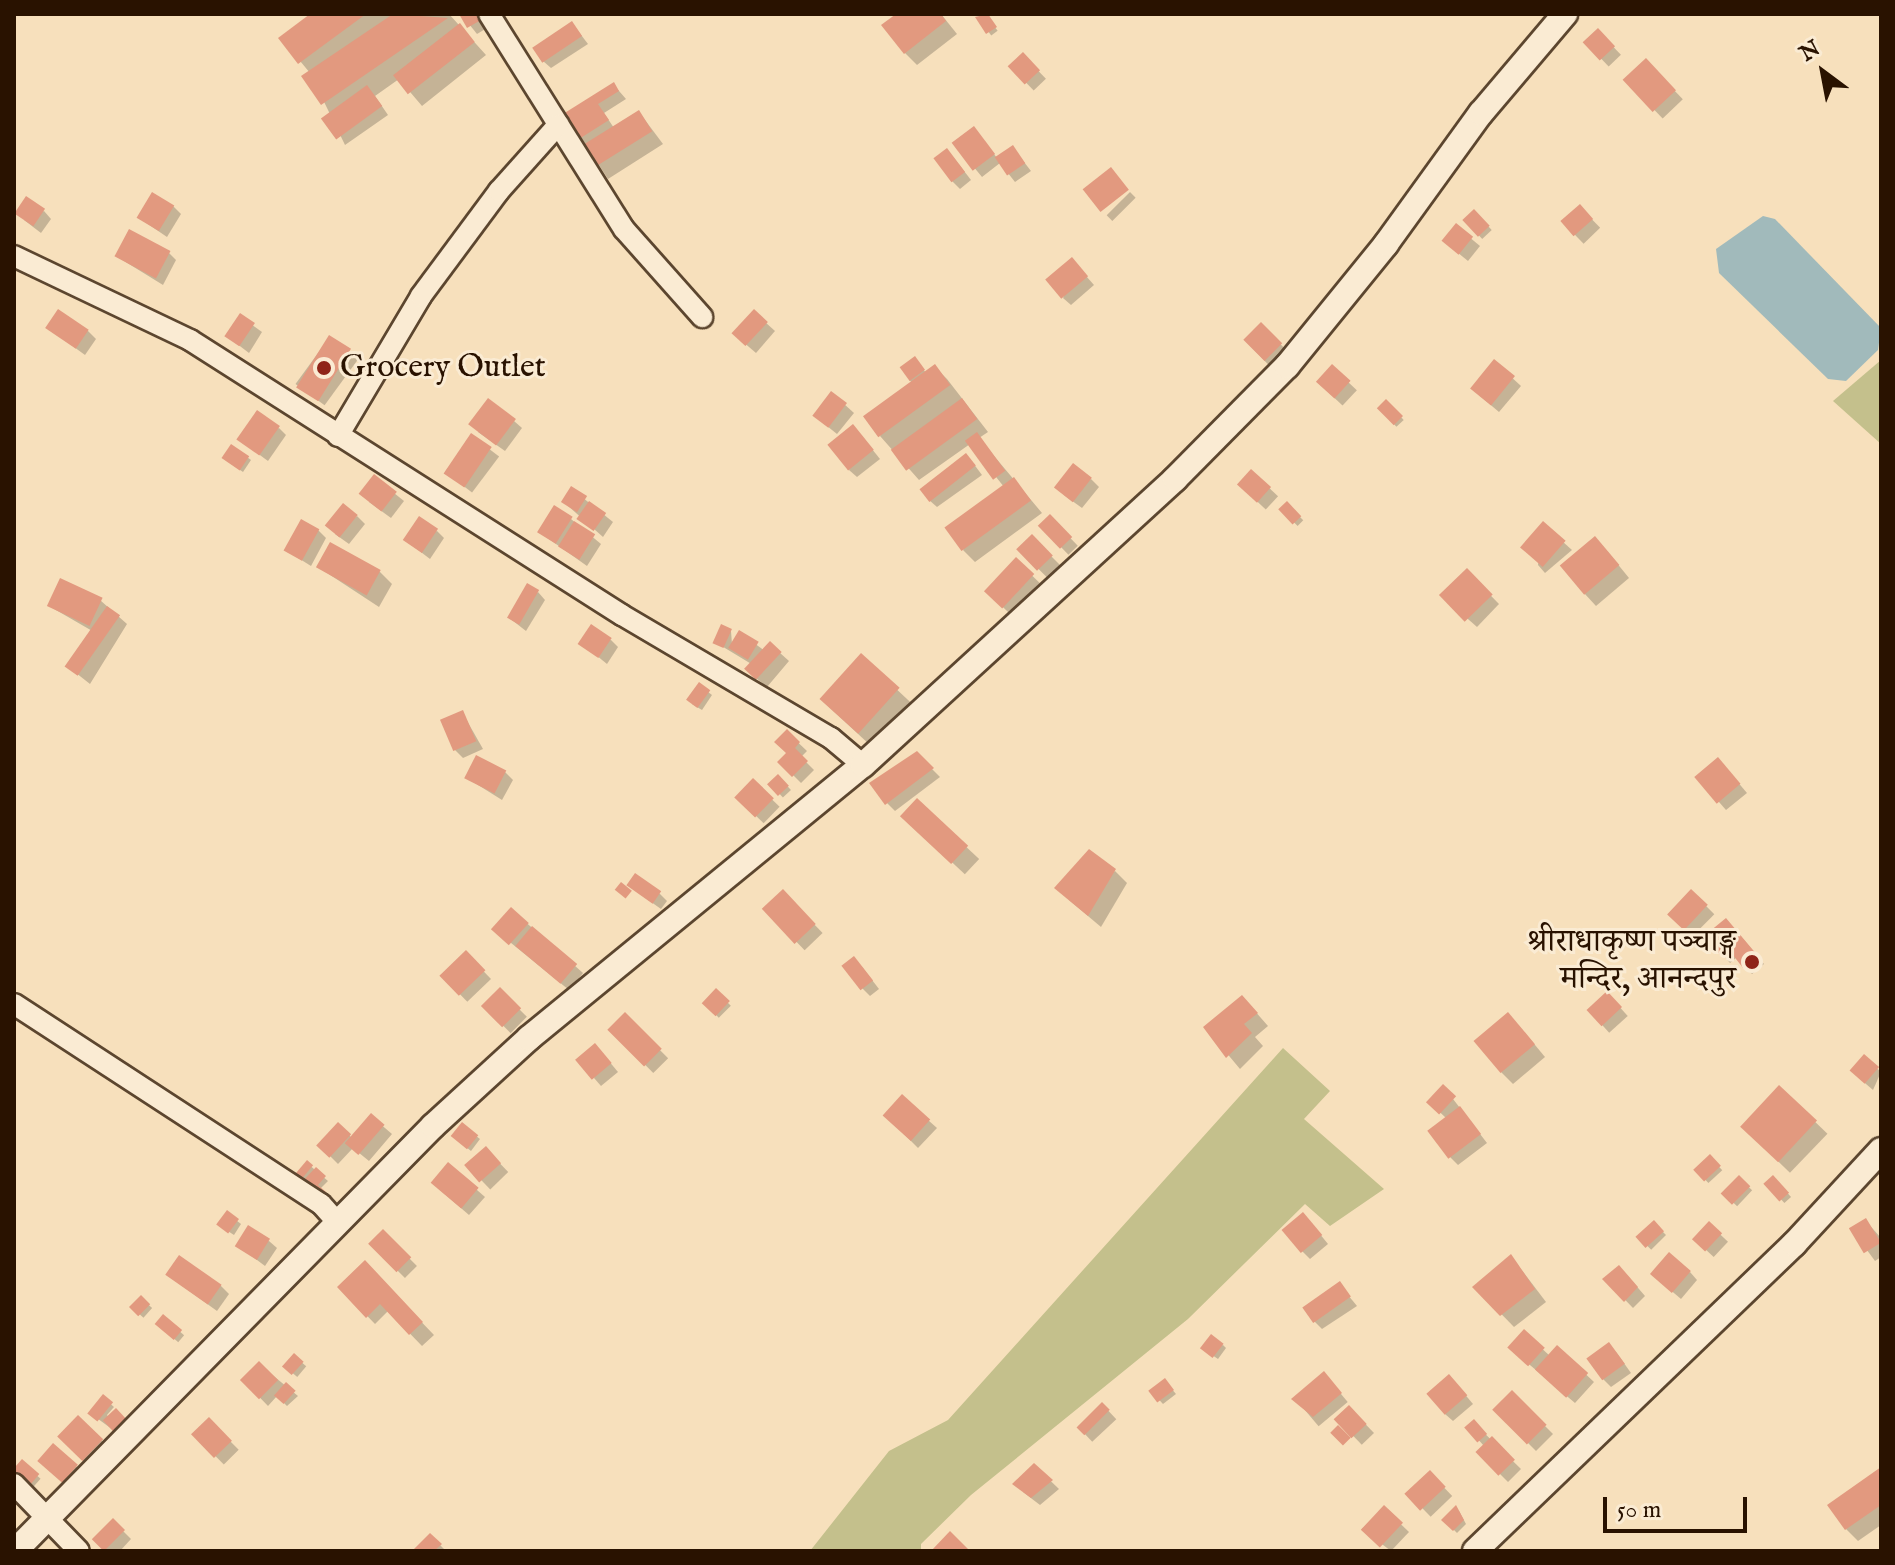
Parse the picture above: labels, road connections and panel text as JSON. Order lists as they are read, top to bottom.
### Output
{
  "places": ["Grocery Outlet", "श्रीराधाकृष्ण पञ्चाङ्ग मन्दिर, आनन्दपुर"],
  "scale_bar": "50 m",
  "north": "top left"
}
